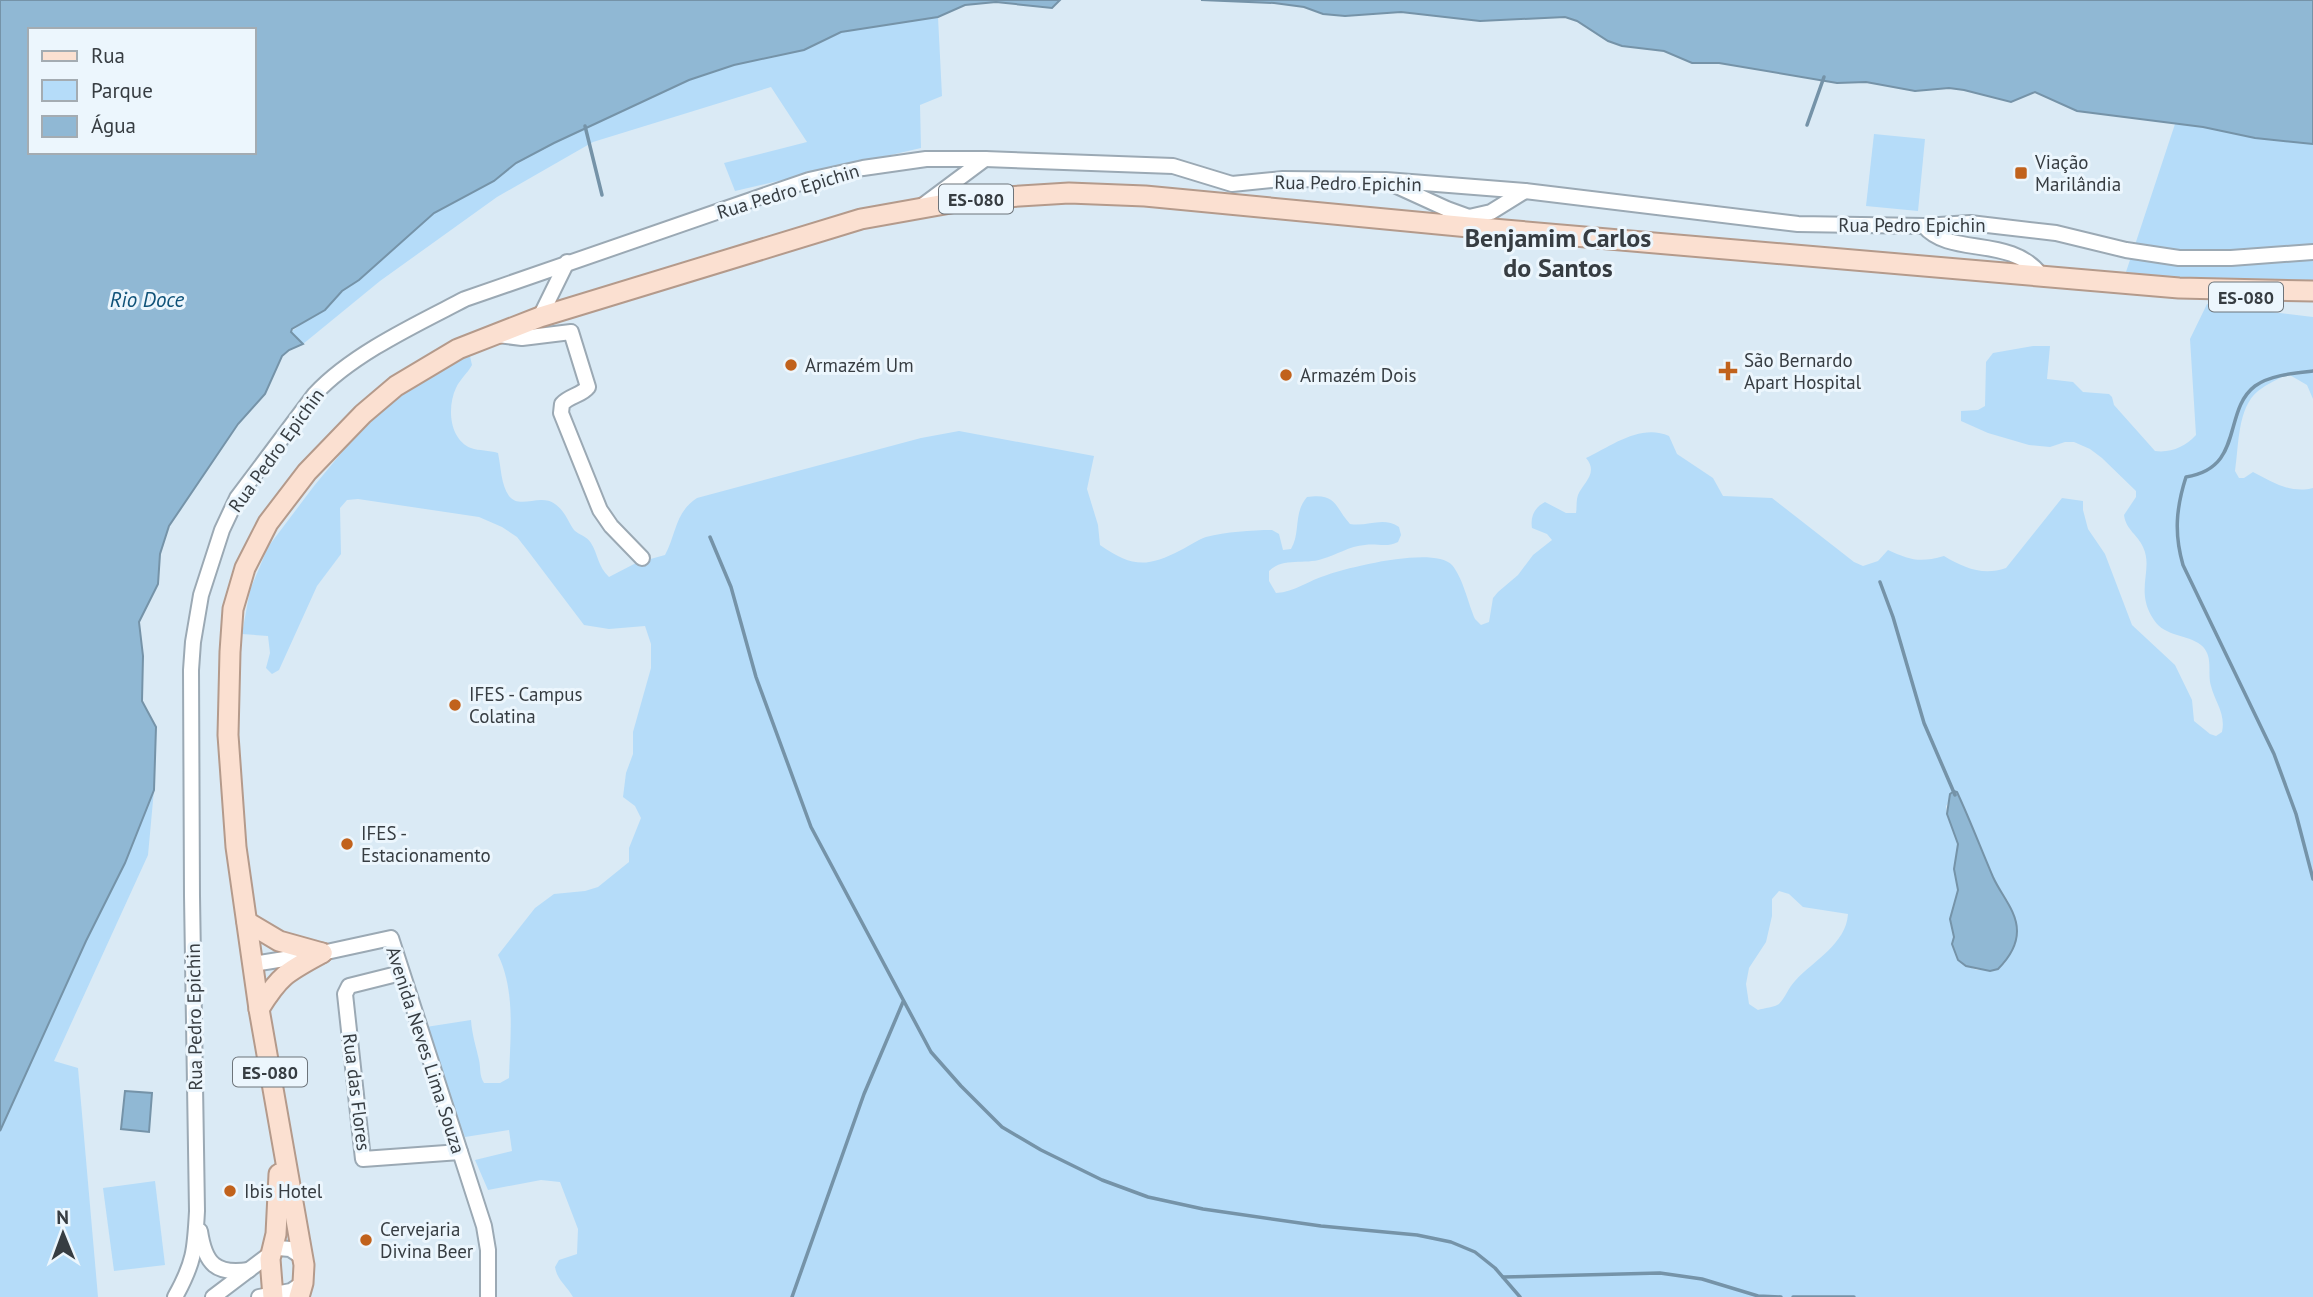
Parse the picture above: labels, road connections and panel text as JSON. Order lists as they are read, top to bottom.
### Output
{
  "streets": {
    "main road": ["ES-080"],
    "street": ["Rua Pedro Epichin", "Avenida Neves Lima Souza", "Rua das Flores"]
  },
  "crossings": [
    ["ES-080", "Avenida Neves Lima Souza"],
    ["Avenida Neves Lima Souza", "Rua das Flores"]
  ],
  "districts": ["Benjamim Carlos do Santos"],
  "water": ["Rio Doce"],
  "places": {
    "transit": ["Viação Marilândia"],
    "other": [
      "Armazém Um",
      "Armazém Dois",
      "IFES - Campus Colatina",
      "IFES - Estacionamento",
      "Ibis Hotel",
      "Cervejaria Divina Beer"
    ],
    "health": ["São Bernardo Apart Hospital"]
  },
  "legend": ["Rua", "Parque", "Água"],
  "north": "top"
}
